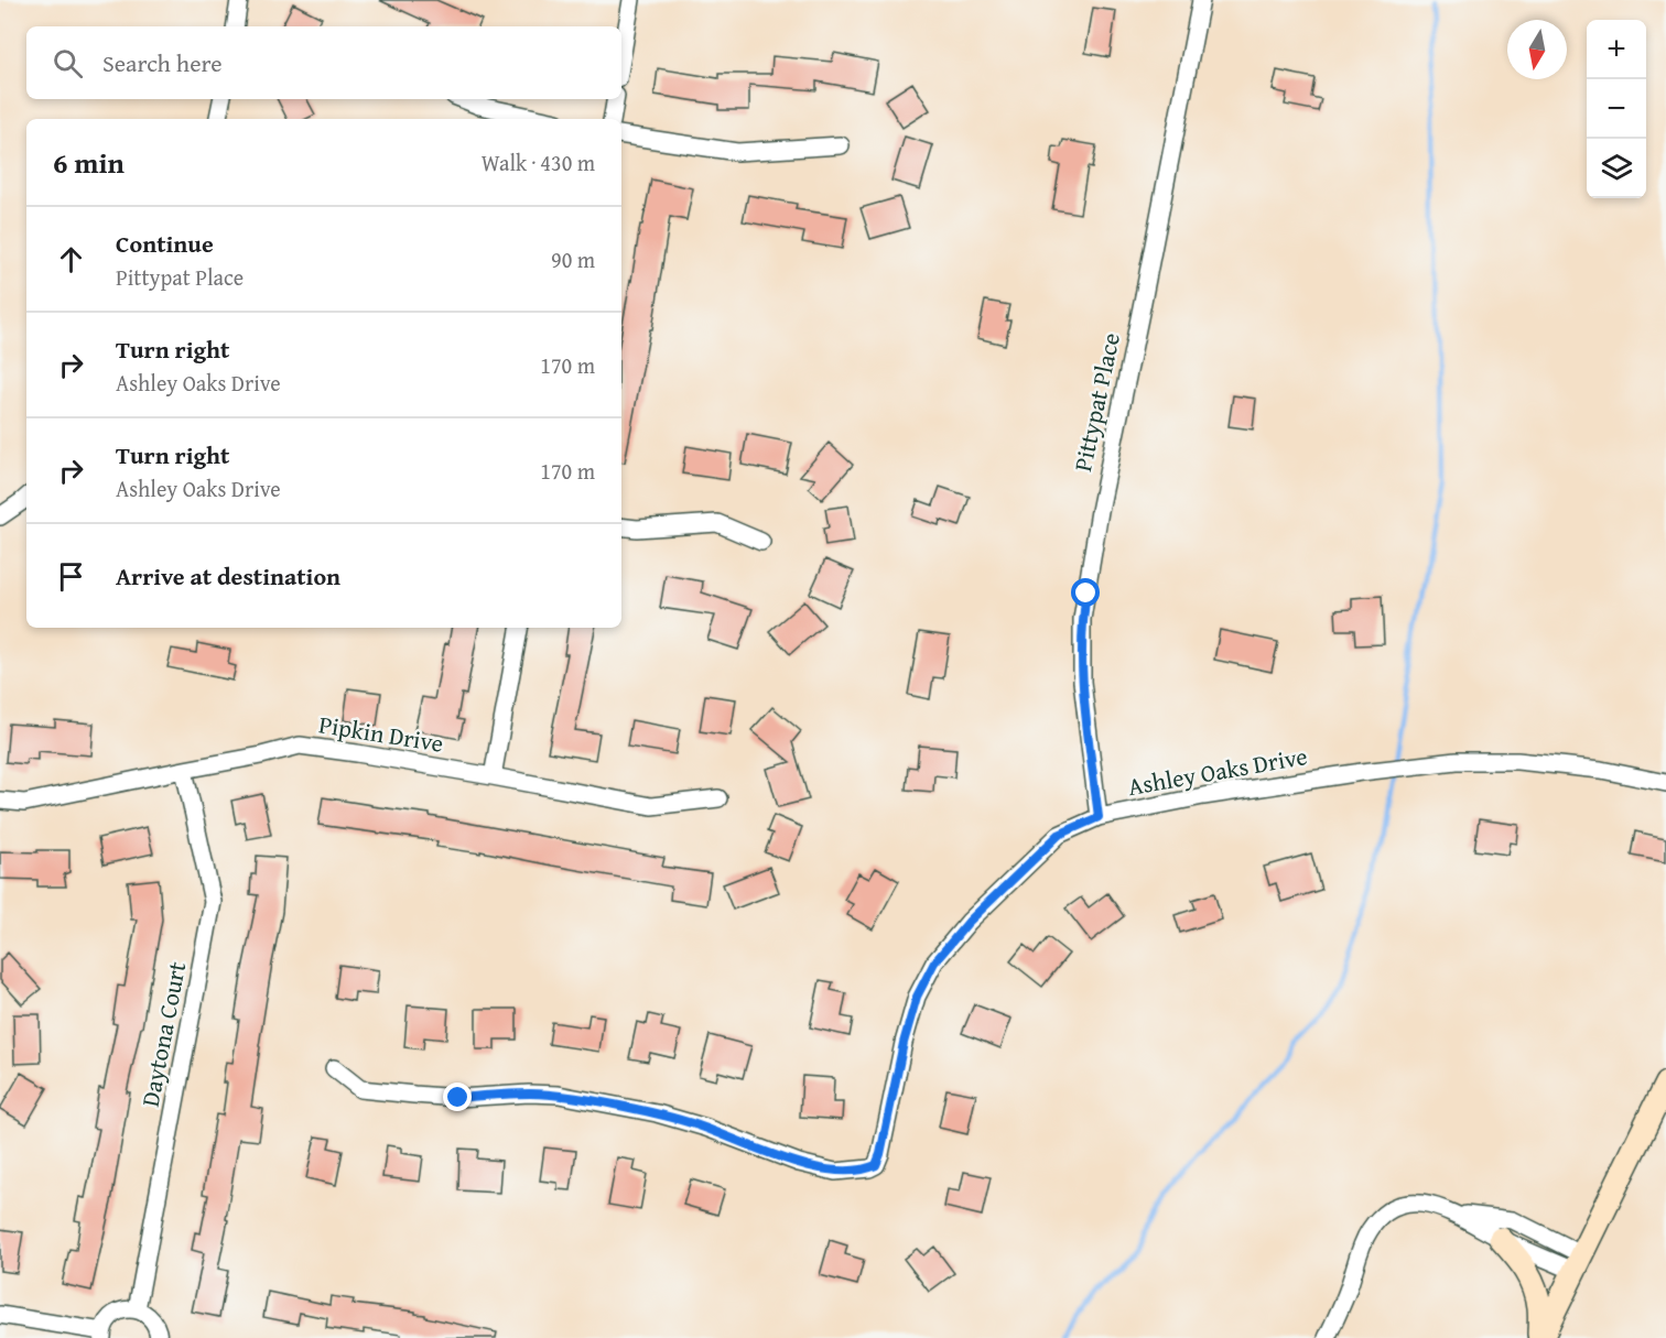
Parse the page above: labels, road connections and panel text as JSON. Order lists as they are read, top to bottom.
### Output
{
  "streets": {
    "street": [
      "Pittypat Place",
      "Pipkin Drive",
      "Ashley Oaks Drive",
      "Daytona Court"
    ]
  },
  "crossings": [
    ["Pittypat Place", "Ashley Oaks Drive"],
    ["Pipkin Drive", "Daytona Court"]
  ],
  "north": "bottom",
  "page": {
    "map_buttons": ["+", "−"],
    "search": "Search here",
    "heading": ["6 min", "Walk · 430 m"],
    "list": [
      ["Continue", "Pittypat Place", "90 m"],
      ["Turn right", "Ashley Oaks Drive", "170 m"],
      ["Turn right", "Ashley Oaks Drive", "170 m"],
      "Arrive at destination"
    ]
  }
}
